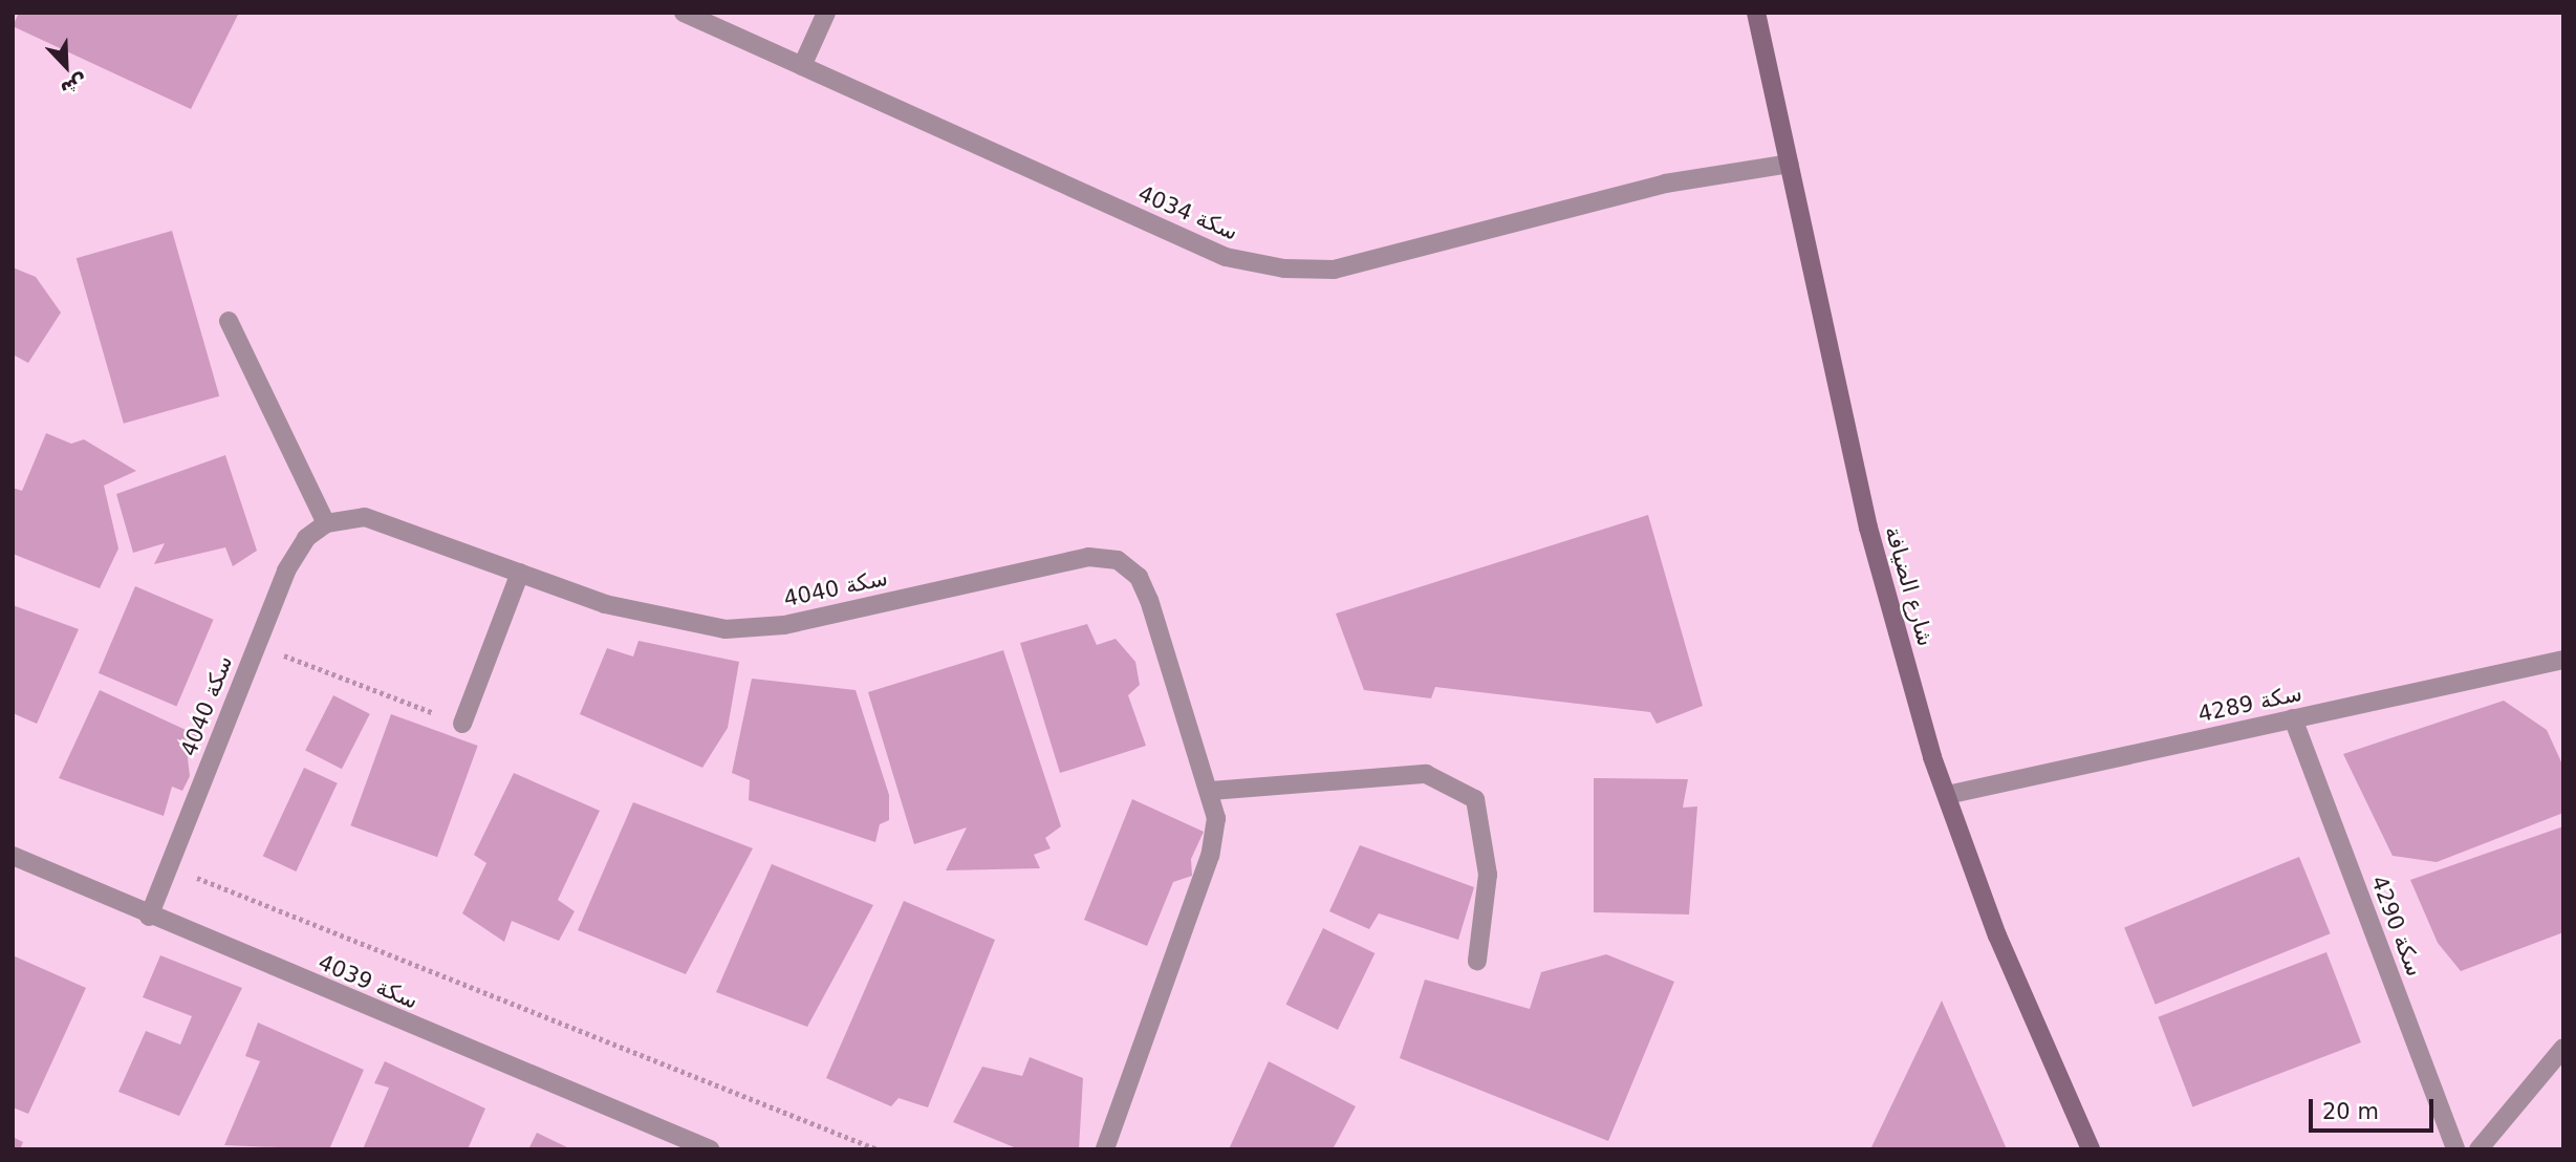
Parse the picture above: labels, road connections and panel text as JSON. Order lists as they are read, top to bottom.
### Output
{
  "streets": {
    "street": [
      "سكة 4034",
      "شارع الضيافة",
      "سكة 4040",
      "سكة 4289",
      "سكة 4290",
      "سكة 4039"
    ]
  },
  "crossings": [
    ["سكة 4034", "شارع الضيافة"],
    ["شارع الضيافة", "سكة 4289"],
    ["سكة 4040", "سكة 4039"],
    ["سكة 4289", "سكة 4290"]
  ],
  "scale_bar": "20 m",
  "north": "bottom right"
}
